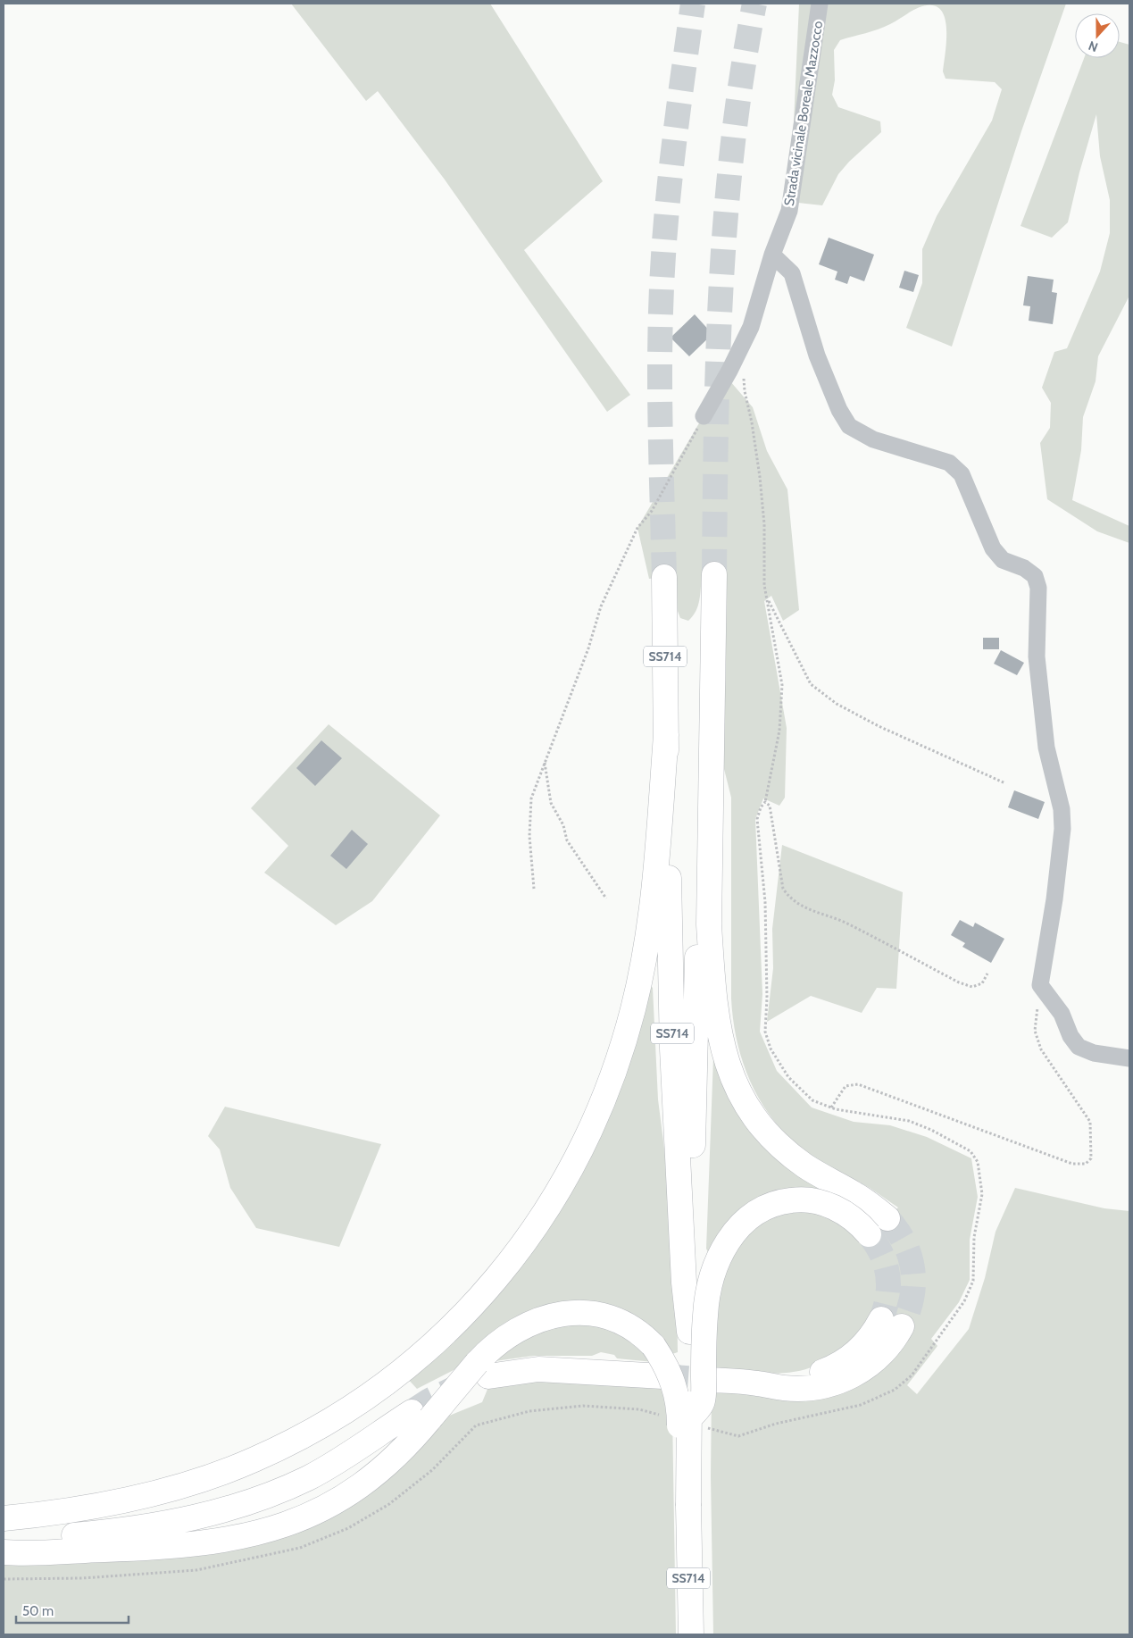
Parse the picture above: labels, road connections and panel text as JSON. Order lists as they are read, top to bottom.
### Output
{
  "streets": {
    "highway": ["SS714"],
    "street": ["Strada vicinale Boreale Mazzocco"]
  },
  "scale_bar": "50 m",
  "north": "bottom"
}
